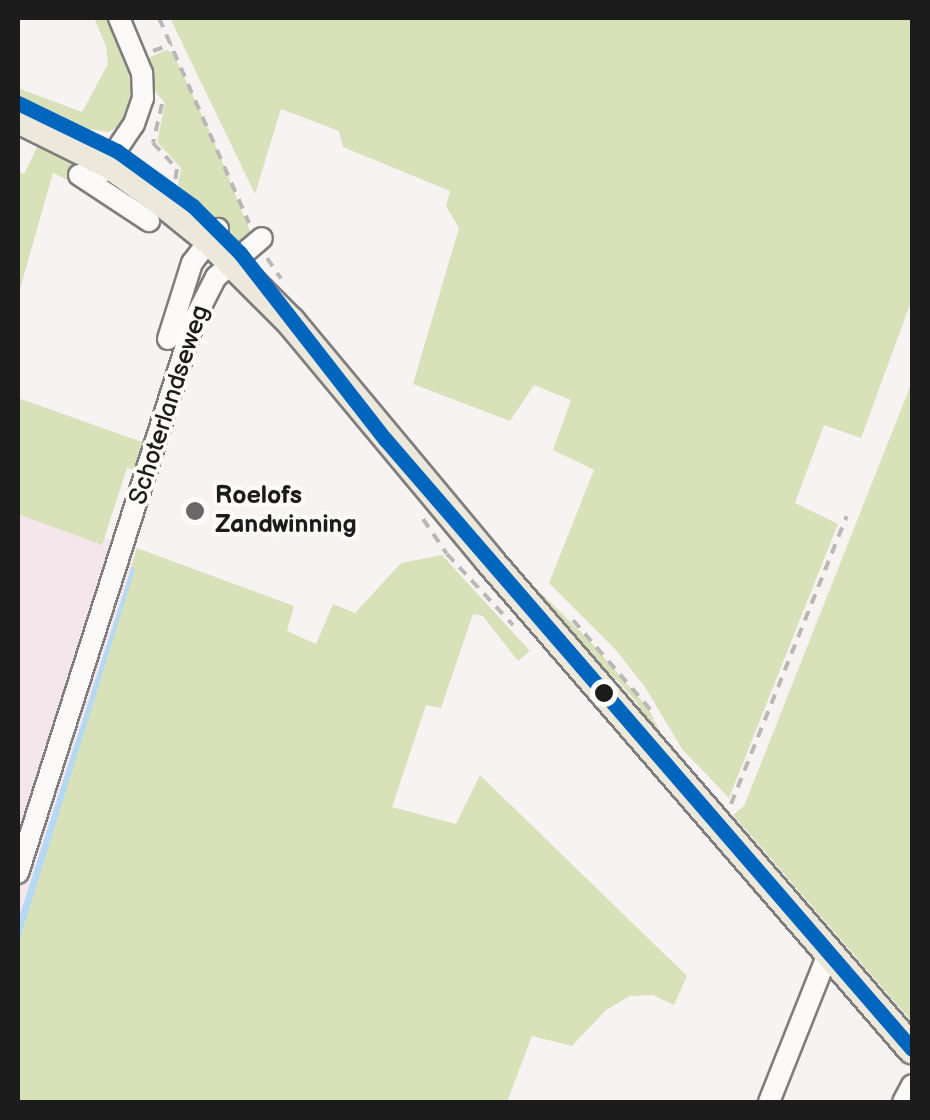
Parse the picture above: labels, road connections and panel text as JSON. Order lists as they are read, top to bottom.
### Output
{
  "streets": {
    "street": ["Schoterlandseweg"]
  },
  "places": ["Roelofs Zandwinning"]
}
